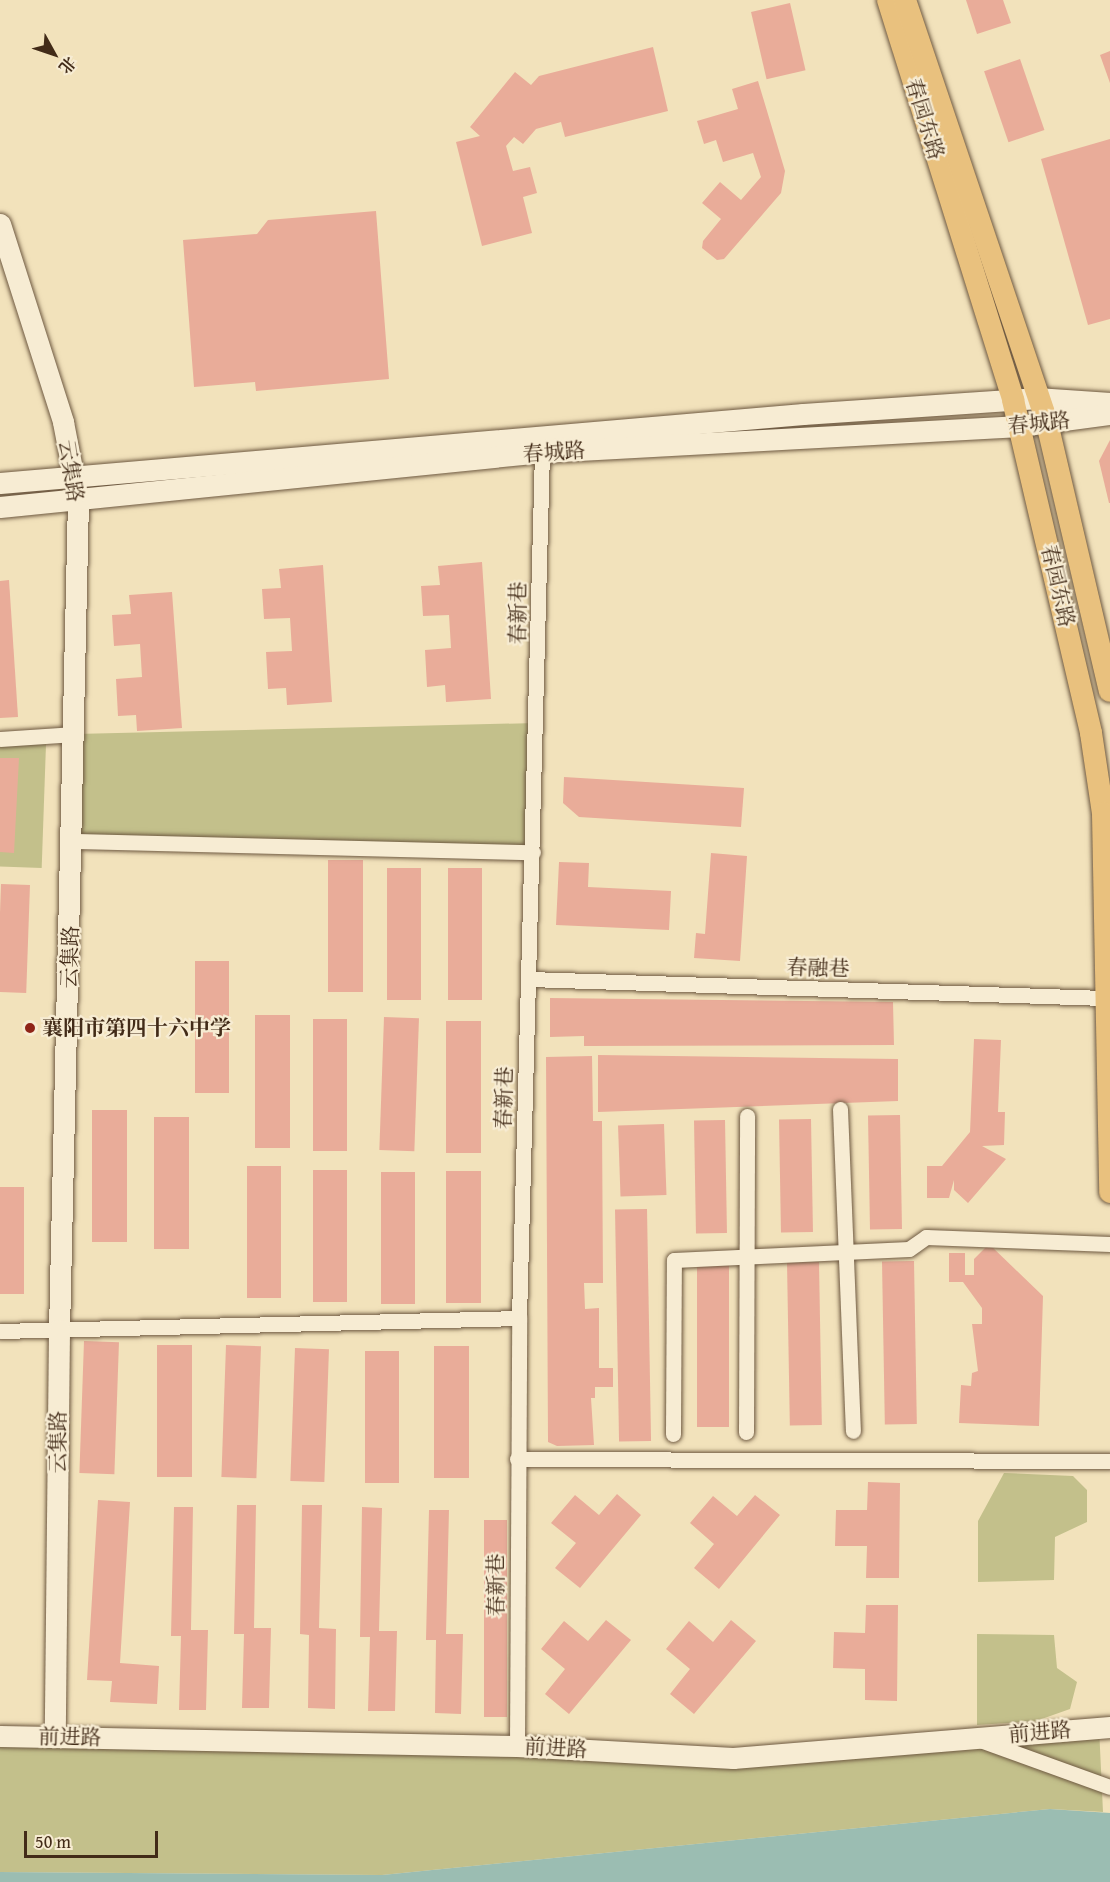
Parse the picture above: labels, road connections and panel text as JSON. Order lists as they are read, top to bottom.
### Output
{
  "streets": {
    "main road": ["春园东路"],
    "street": [
      "春城路",
      "云集路",
      "春新巷",
      "春融巷",
      "前进路"
    ]
  },
  "crossings": [
    ["春园东路", "春城路"],
    ["春园东路", "春融巷"],
    ["春城路", "云集路"],
    ["春城路", "春新巷"],
    ["云集路", "前进路"],
    ["春新巷", "春融巷"],
    ["春新巷", "前进路"]
  ],
  "places": ["襄阳市第四十六中学"],
  "scale_bar": "50 m",
  "north": "bottom right"
}
